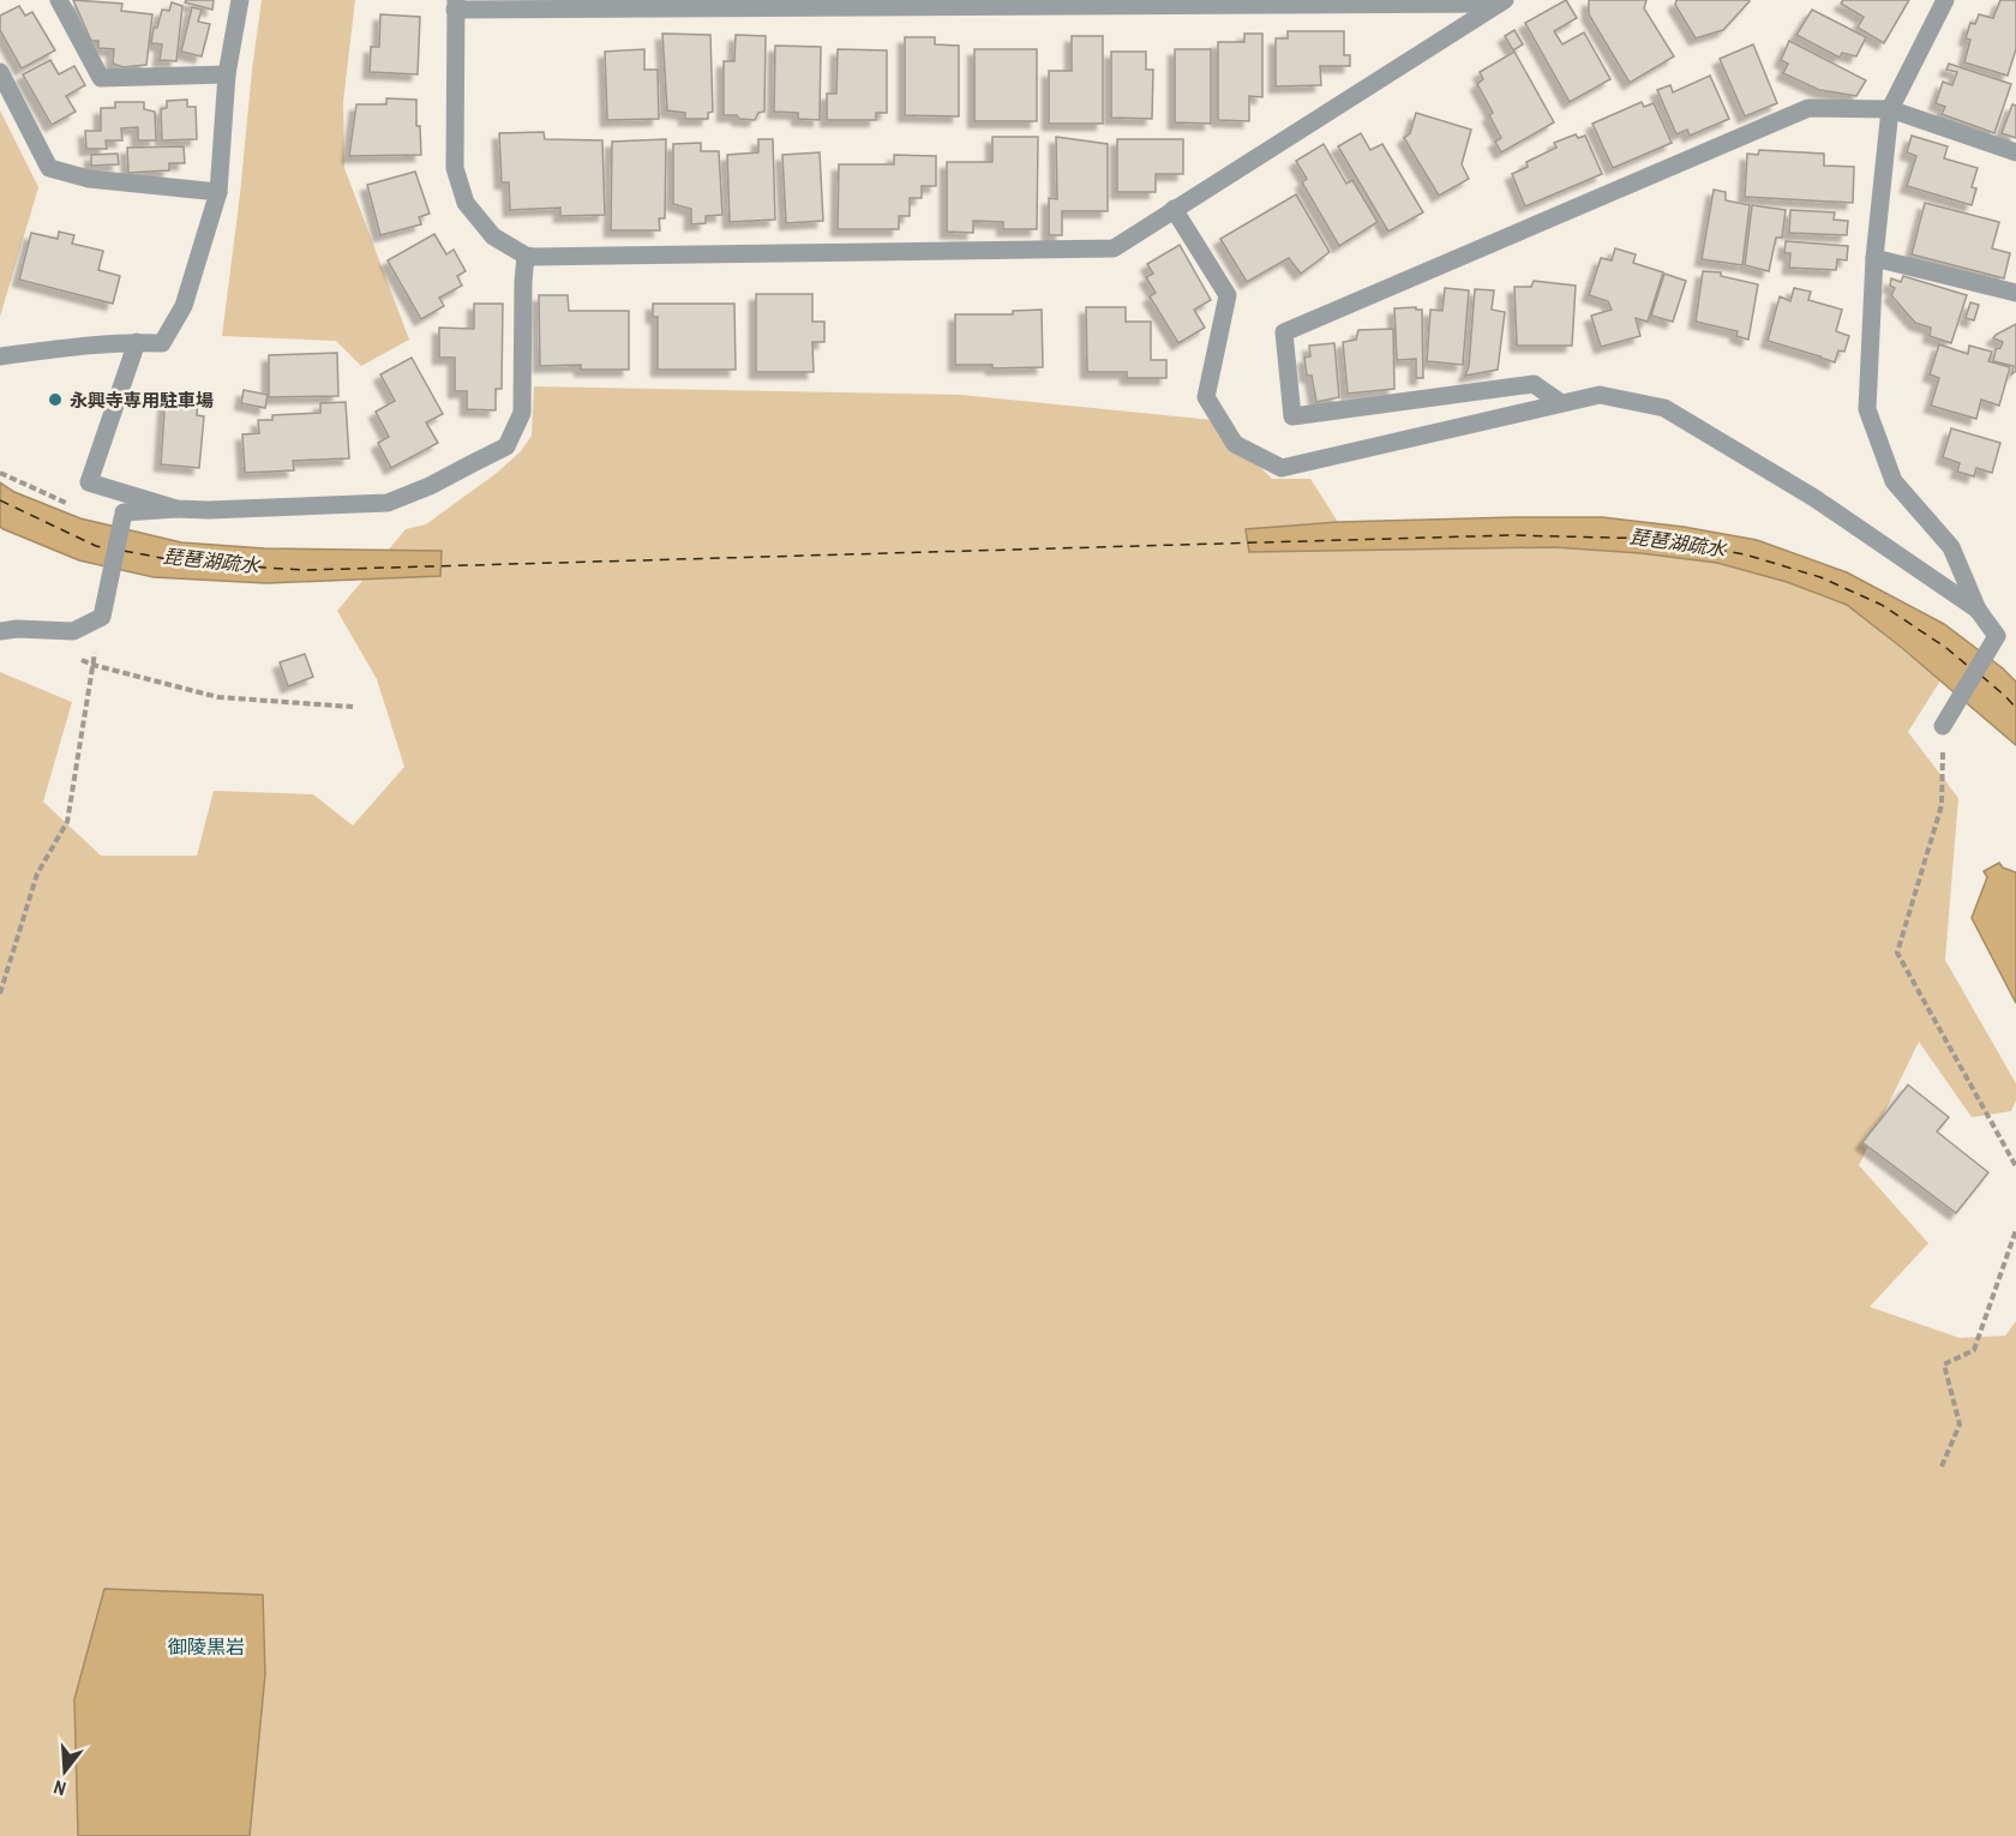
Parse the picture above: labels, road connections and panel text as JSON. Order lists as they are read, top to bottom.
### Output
{
  "districts": ["御陵黒岩"],
  "water": ["琵琶湖疏水"],
  "places": ["永興寺専用駐車場"],
  "north": "bottom"
}
